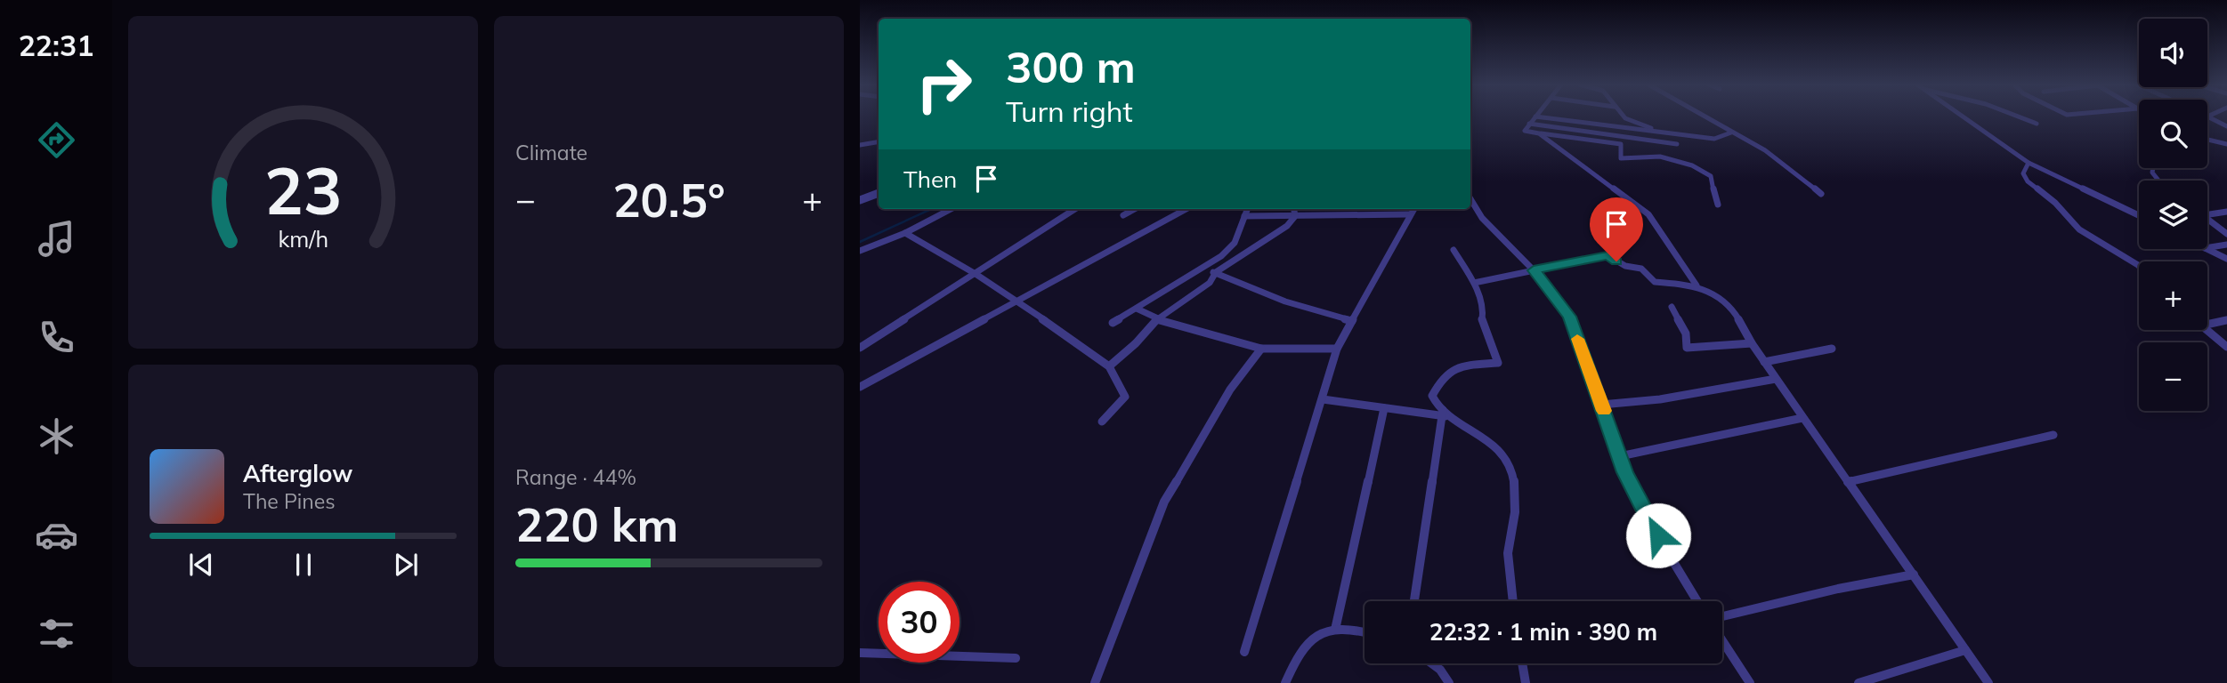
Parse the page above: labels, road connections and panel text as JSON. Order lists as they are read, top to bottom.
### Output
{
  "page": {
    "tabs": "22:31",
    "tile": [
      "Climate",
      ["Range · 44%", "220 km"]
    ],
    "map_buttons": ["+", "−"],
    "turn": ["300 m", "Turn right"],
    "then": "Then",
    "heat": ["−", "20.5°", "+"],
    "song": ["Afterglow", "The Pines"],
    "limit": "30",
    "trip": "22:32 · 1 min · 390 m",
    "gauge": ["23", "km/h"]
  }
}
